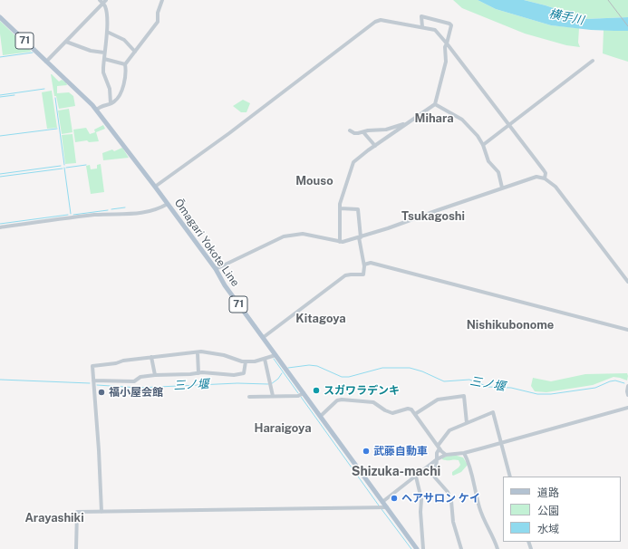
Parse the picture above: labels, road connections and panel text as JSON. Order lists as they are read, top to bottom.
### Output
{
  "streets": {
    "main road": ["71", "Ōmagari Yokote Line"]
  },
  "districts": [
    "Mihara",
    "Mouso",
    "Tsukagoshi",
    "Kitagoya",
    "Nishikubonome",
    "Haraigoya",
    "Shizuka-machi",
    "Arayashiki"
  ],
  "water": ["横手川", "三ノ堰"],
  "places": [
    "スガワラデンキ",
    "福小屋会館",
    "武藤自動車",
    "ヘアサロン ケイ"
  ],
  "legend": ["道路", "公園", "水域"]
}
